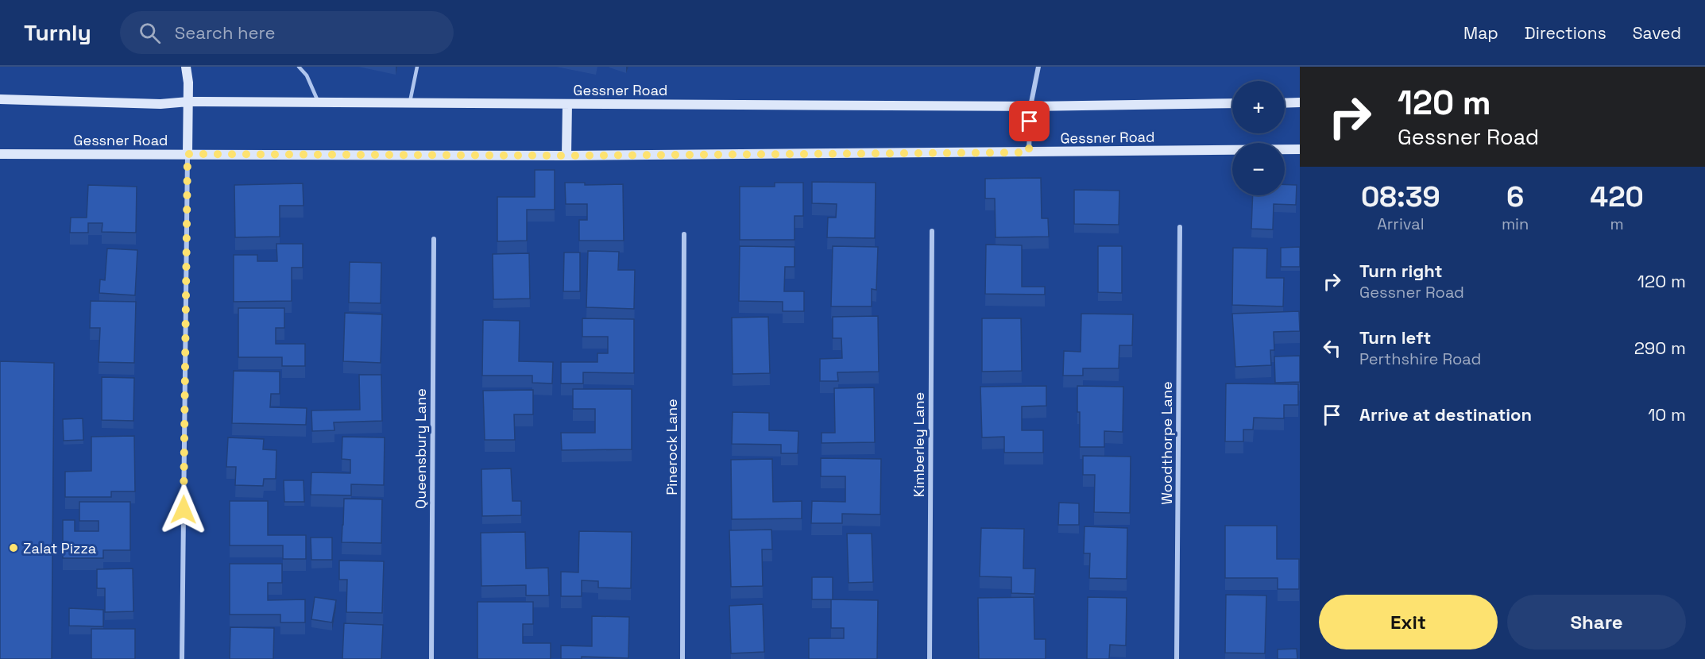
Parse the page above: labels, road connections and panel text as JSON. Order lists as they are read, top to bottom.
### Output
{
  "streets": {
    "main road": ["Gessner Road"],
    "street": [
      "Woodthorpe Lane",
      "Kimberley Lane",
      "Pinerock Lane",
      "Queensbury Lane"
    ]
  },
  "places": ["Zalat Pizza"],
  "page": {
    "header": "Turnly",
    "search": "Search here",
    "nav": ["Map", "Directions", "Saved"],
    "turn": ["120 m", "Gessner Road"],
    "map_buttons": ["+", "−"],
    "eta": [
      "08:39",
      "Arrival",
      "6",
      "min",
      "420",
      "m"
    ],
    "list": [
      {
        "name": "Turn right",
        "note": "Gessner Road",
        "value": "120 m"
      },
      {
        "name": "Turn left",
        "note": "Perthshire Road",
        "value": "290 m"
      },
      {
        "name": "Arrive at destination",
        "value": "10 m"
      }
    ],
    "buttons": ["Exit", "Share"]
  }
}
